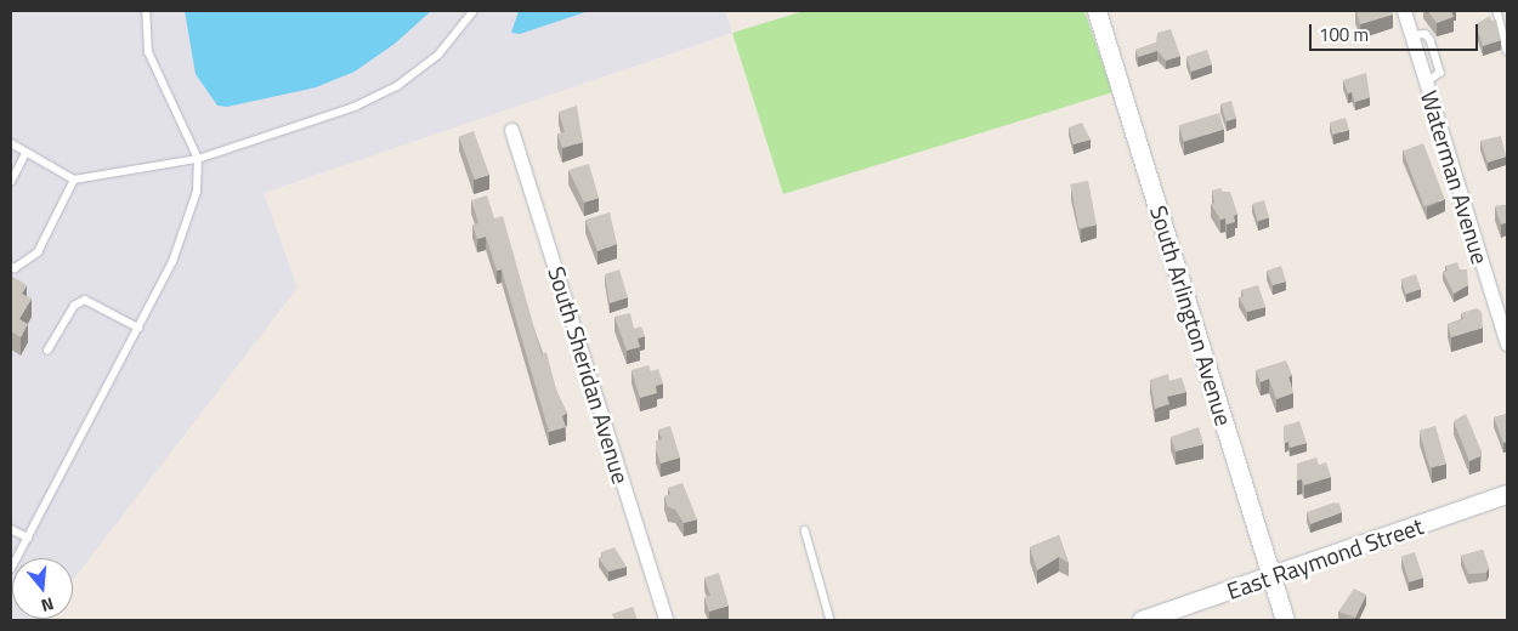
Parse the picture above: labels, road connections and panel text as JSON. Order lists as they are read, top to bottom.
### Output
{
  "streets": {
    "main road": ["South Arlington Avenue", "East Raymond Street"],
    "street": ["Waterman Avenue", "South Sheridan Avenue"]
  },
  "crossings": [
    ["South Arlington Avenue", "East Raymond Street"]
  ],
  "scale_bar": "100 m",
  "north": "bottom"
}
